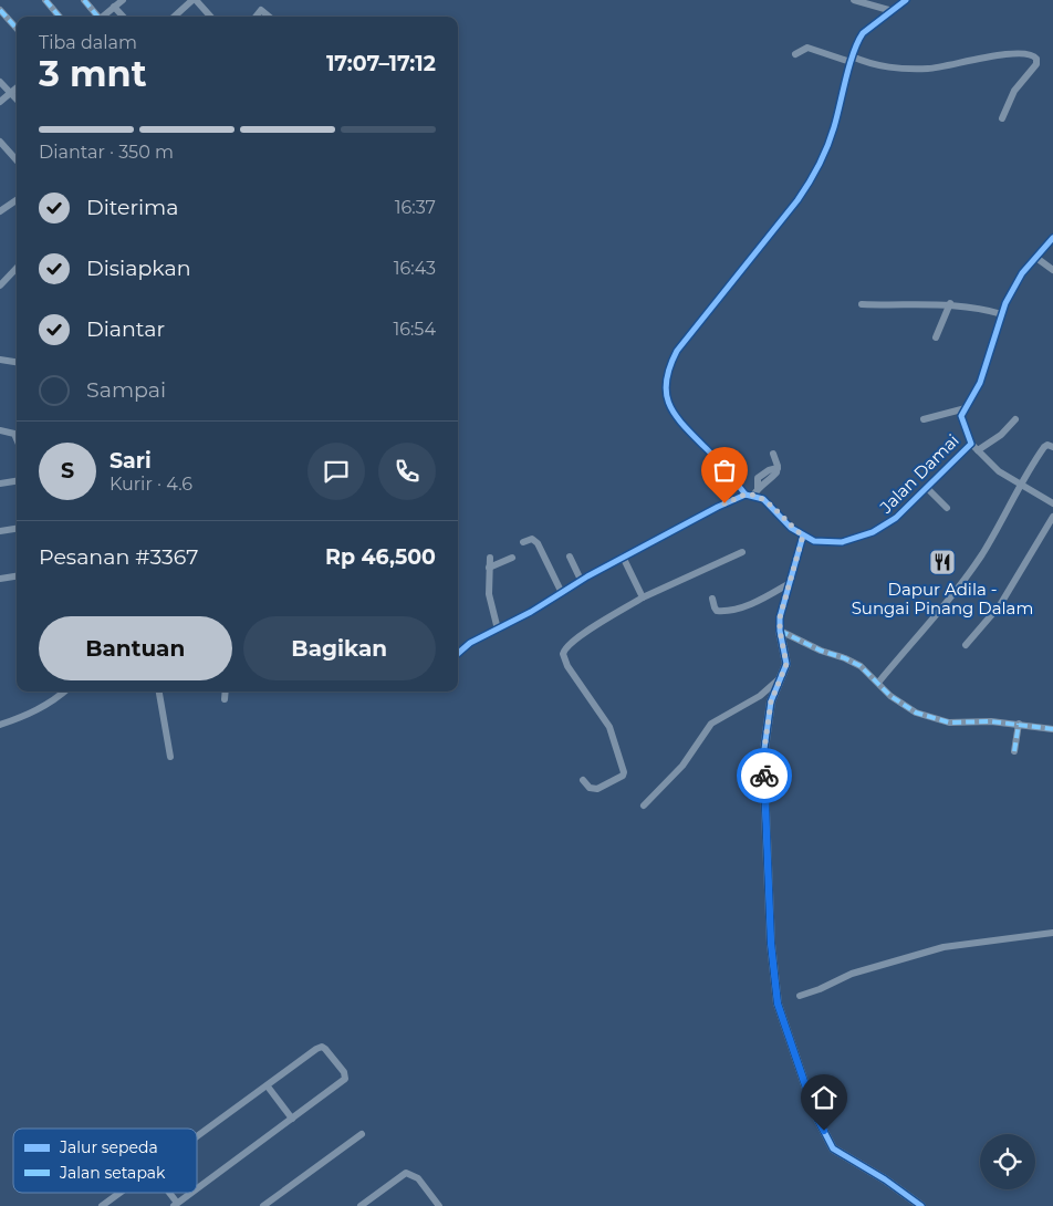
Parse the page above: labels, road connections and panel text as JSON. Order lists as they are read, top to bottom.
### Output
{
  "streets": {
    "street": ["Jalan Damai"]
  },
  "places": {
    "restaurant": ["Dapur Adila - Sungai Pinang Dalam"]
  },
  "legend": ["Jalur sepeda", "Jalan setapak"],
  "page": {
    "heading": ["3 mnt", "Tiba dalam", "17:07–17:12"],
    "panel": [
      "Sari",
      "Kurir · 4.6",
      "Pesanan #3367",
      "Rp 46,500"
    ],
    "bar": "Diantar · 350 m",
    "list": [
      ["Diterima", "16:37"],
      ["Disiapkan", "16:43"],
      ["Diantar", "16:54"],
      "Sampai"
    ],
    "round": "S",
    "buttons": ["Bantuan", "Bagikan"]
  }
}
